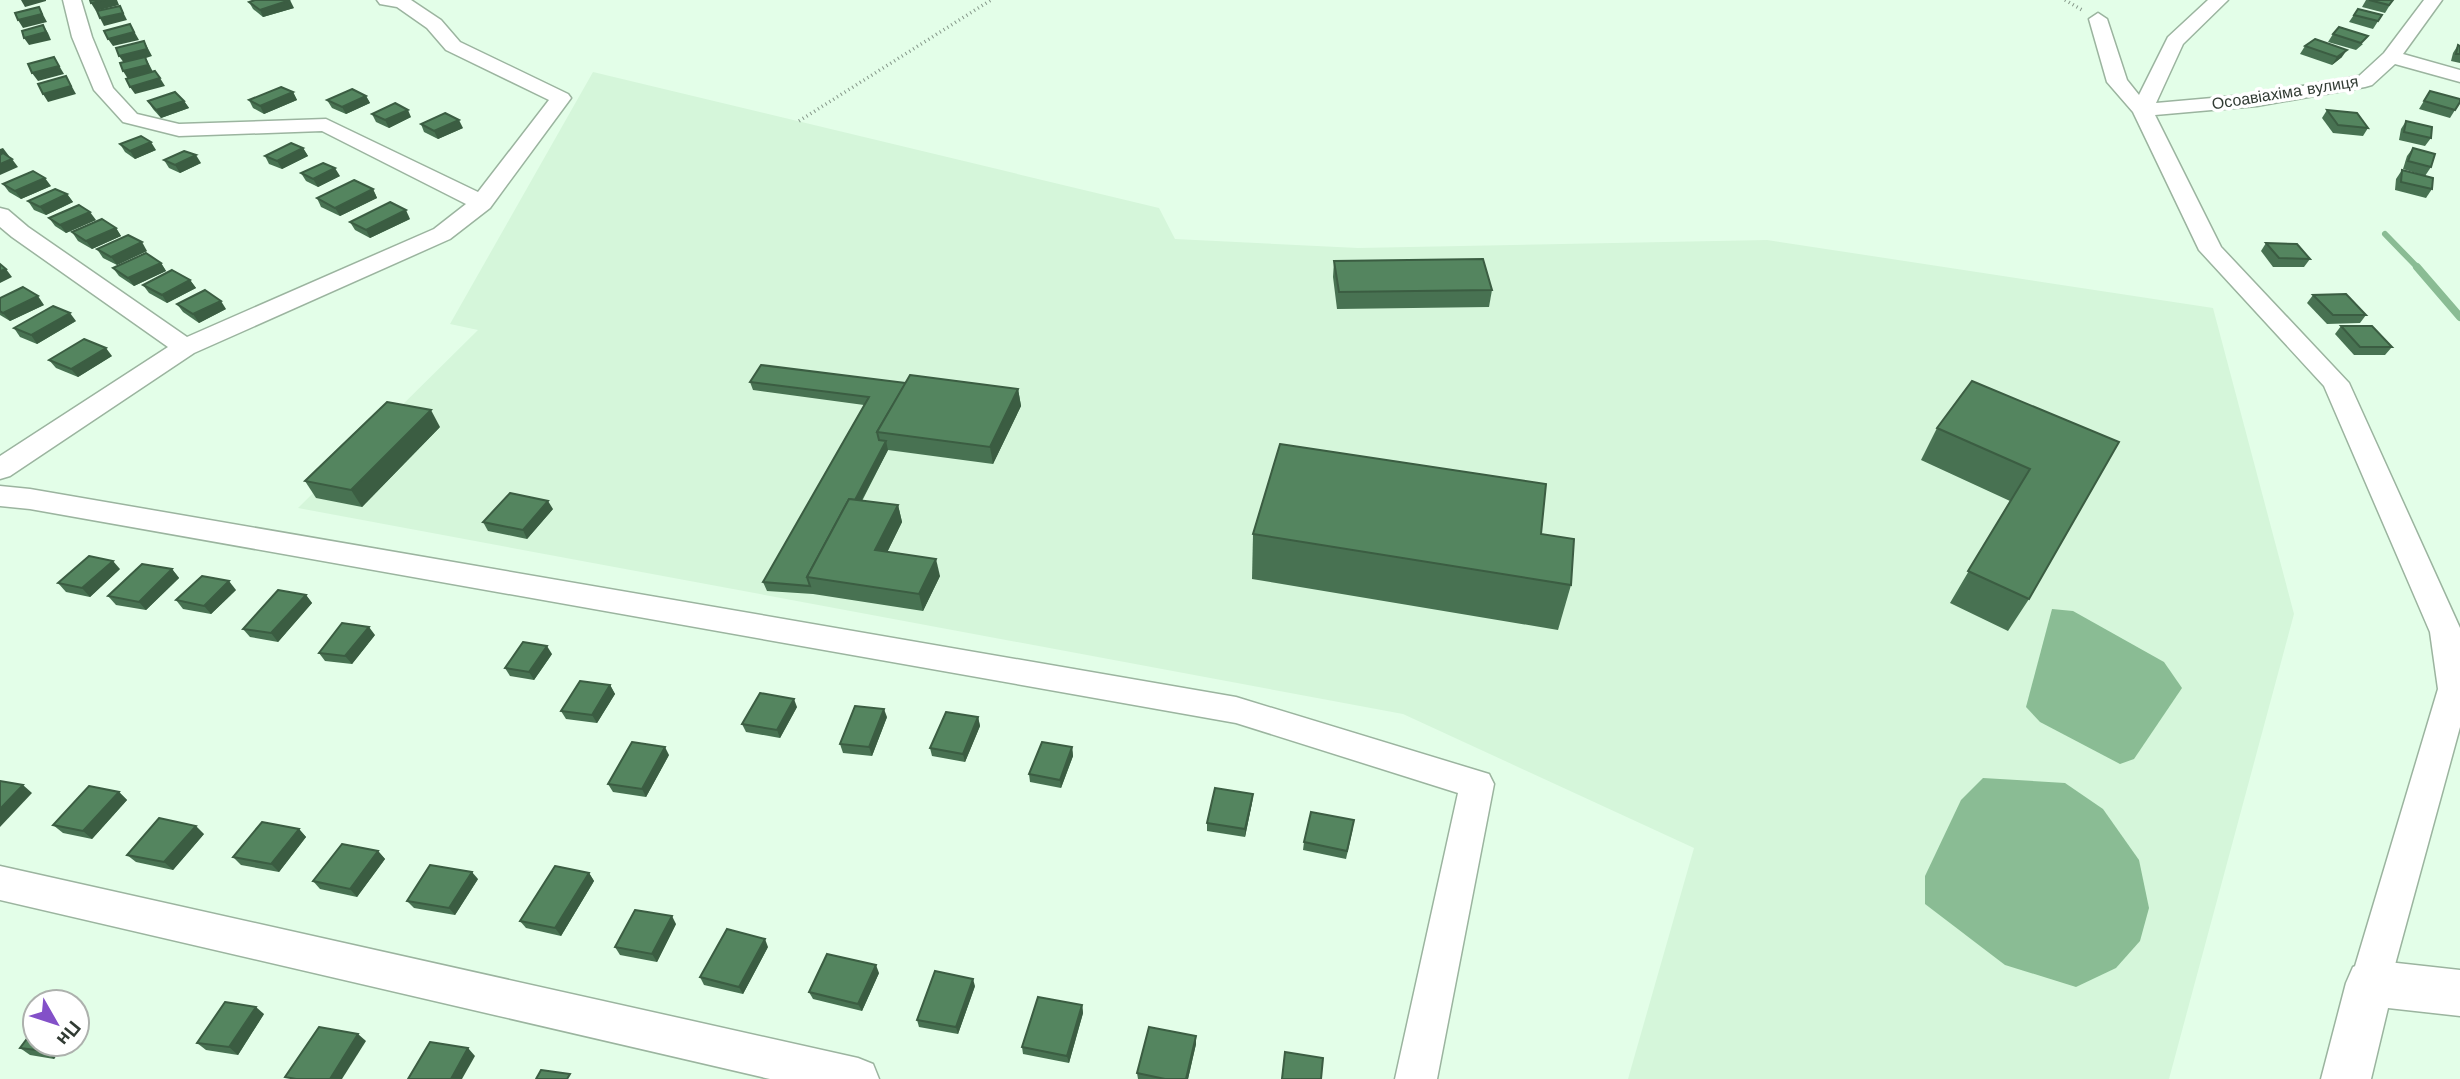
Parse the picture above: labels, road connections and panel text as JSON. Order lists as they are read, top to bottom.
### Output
{
  "streets": {
    "street": ["Осоавіахіма вулиця"]
  },
  "north": "bottom right"
}
